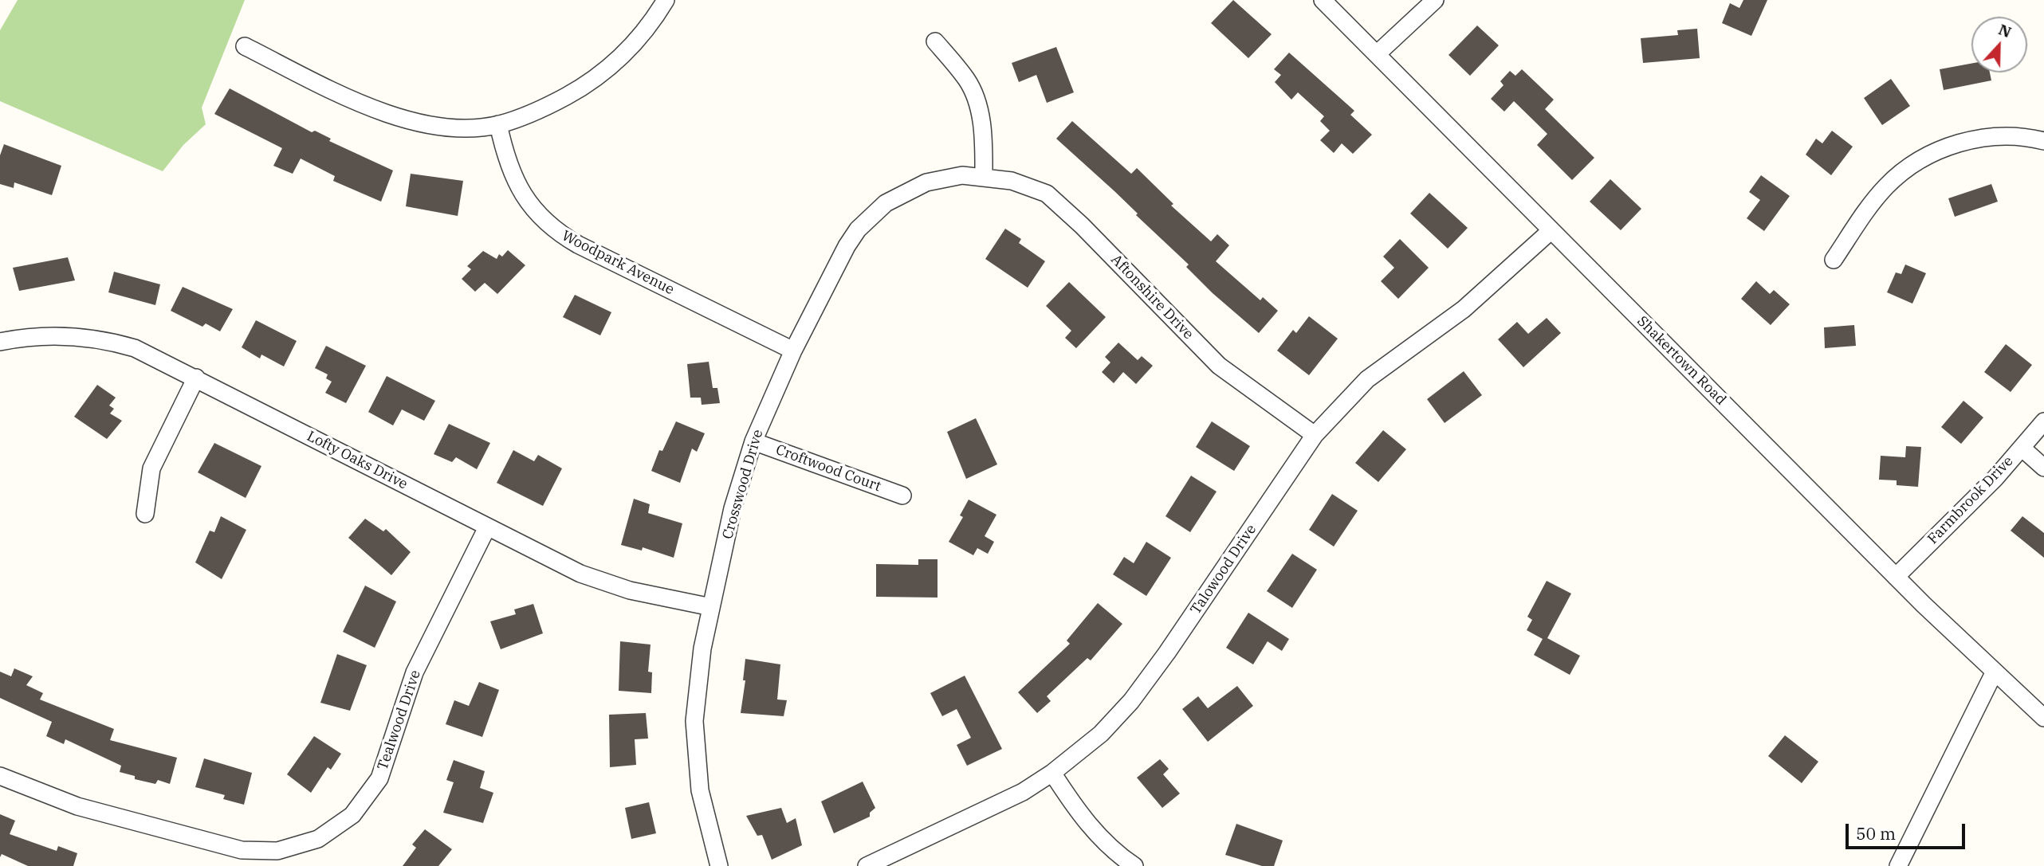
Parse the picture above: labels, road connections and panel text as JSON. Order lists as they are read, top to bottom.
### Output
{
  "streets": {
    "street": [
      "Woodpark Avenue",
      "Aftonshire Drive",
      "Shakertown Road",
      "Lofty Oaks Drive",
      "Croftwood Court",
      "Crosswood Drive",
      "Farmbrook Drive",
      "Talowood Drive",
      "Tealwood Drive"
    ]
  },
  "crossings": [
    ["Woodpark Avenue", "Crosswood Drive"],
    ["Aftonshire Drive", "Crosswood Drive"],
    ["Aftonshire Drive", "Talowood Drive"],
    ["Shakertown Road", "Farmbrook Drive"],
    ["Shakertown Road", "Talowood Drive"],
    ["Lofty Oaks Drive", "Crosswood Drive"],
    ["Lofty Oaks Drive", "Tealwood Drive"],
    ["Croftwood Court", "Crosswood Drive"]
  ],
  "scale_bar": "50 m",
  "north": "top"
}
